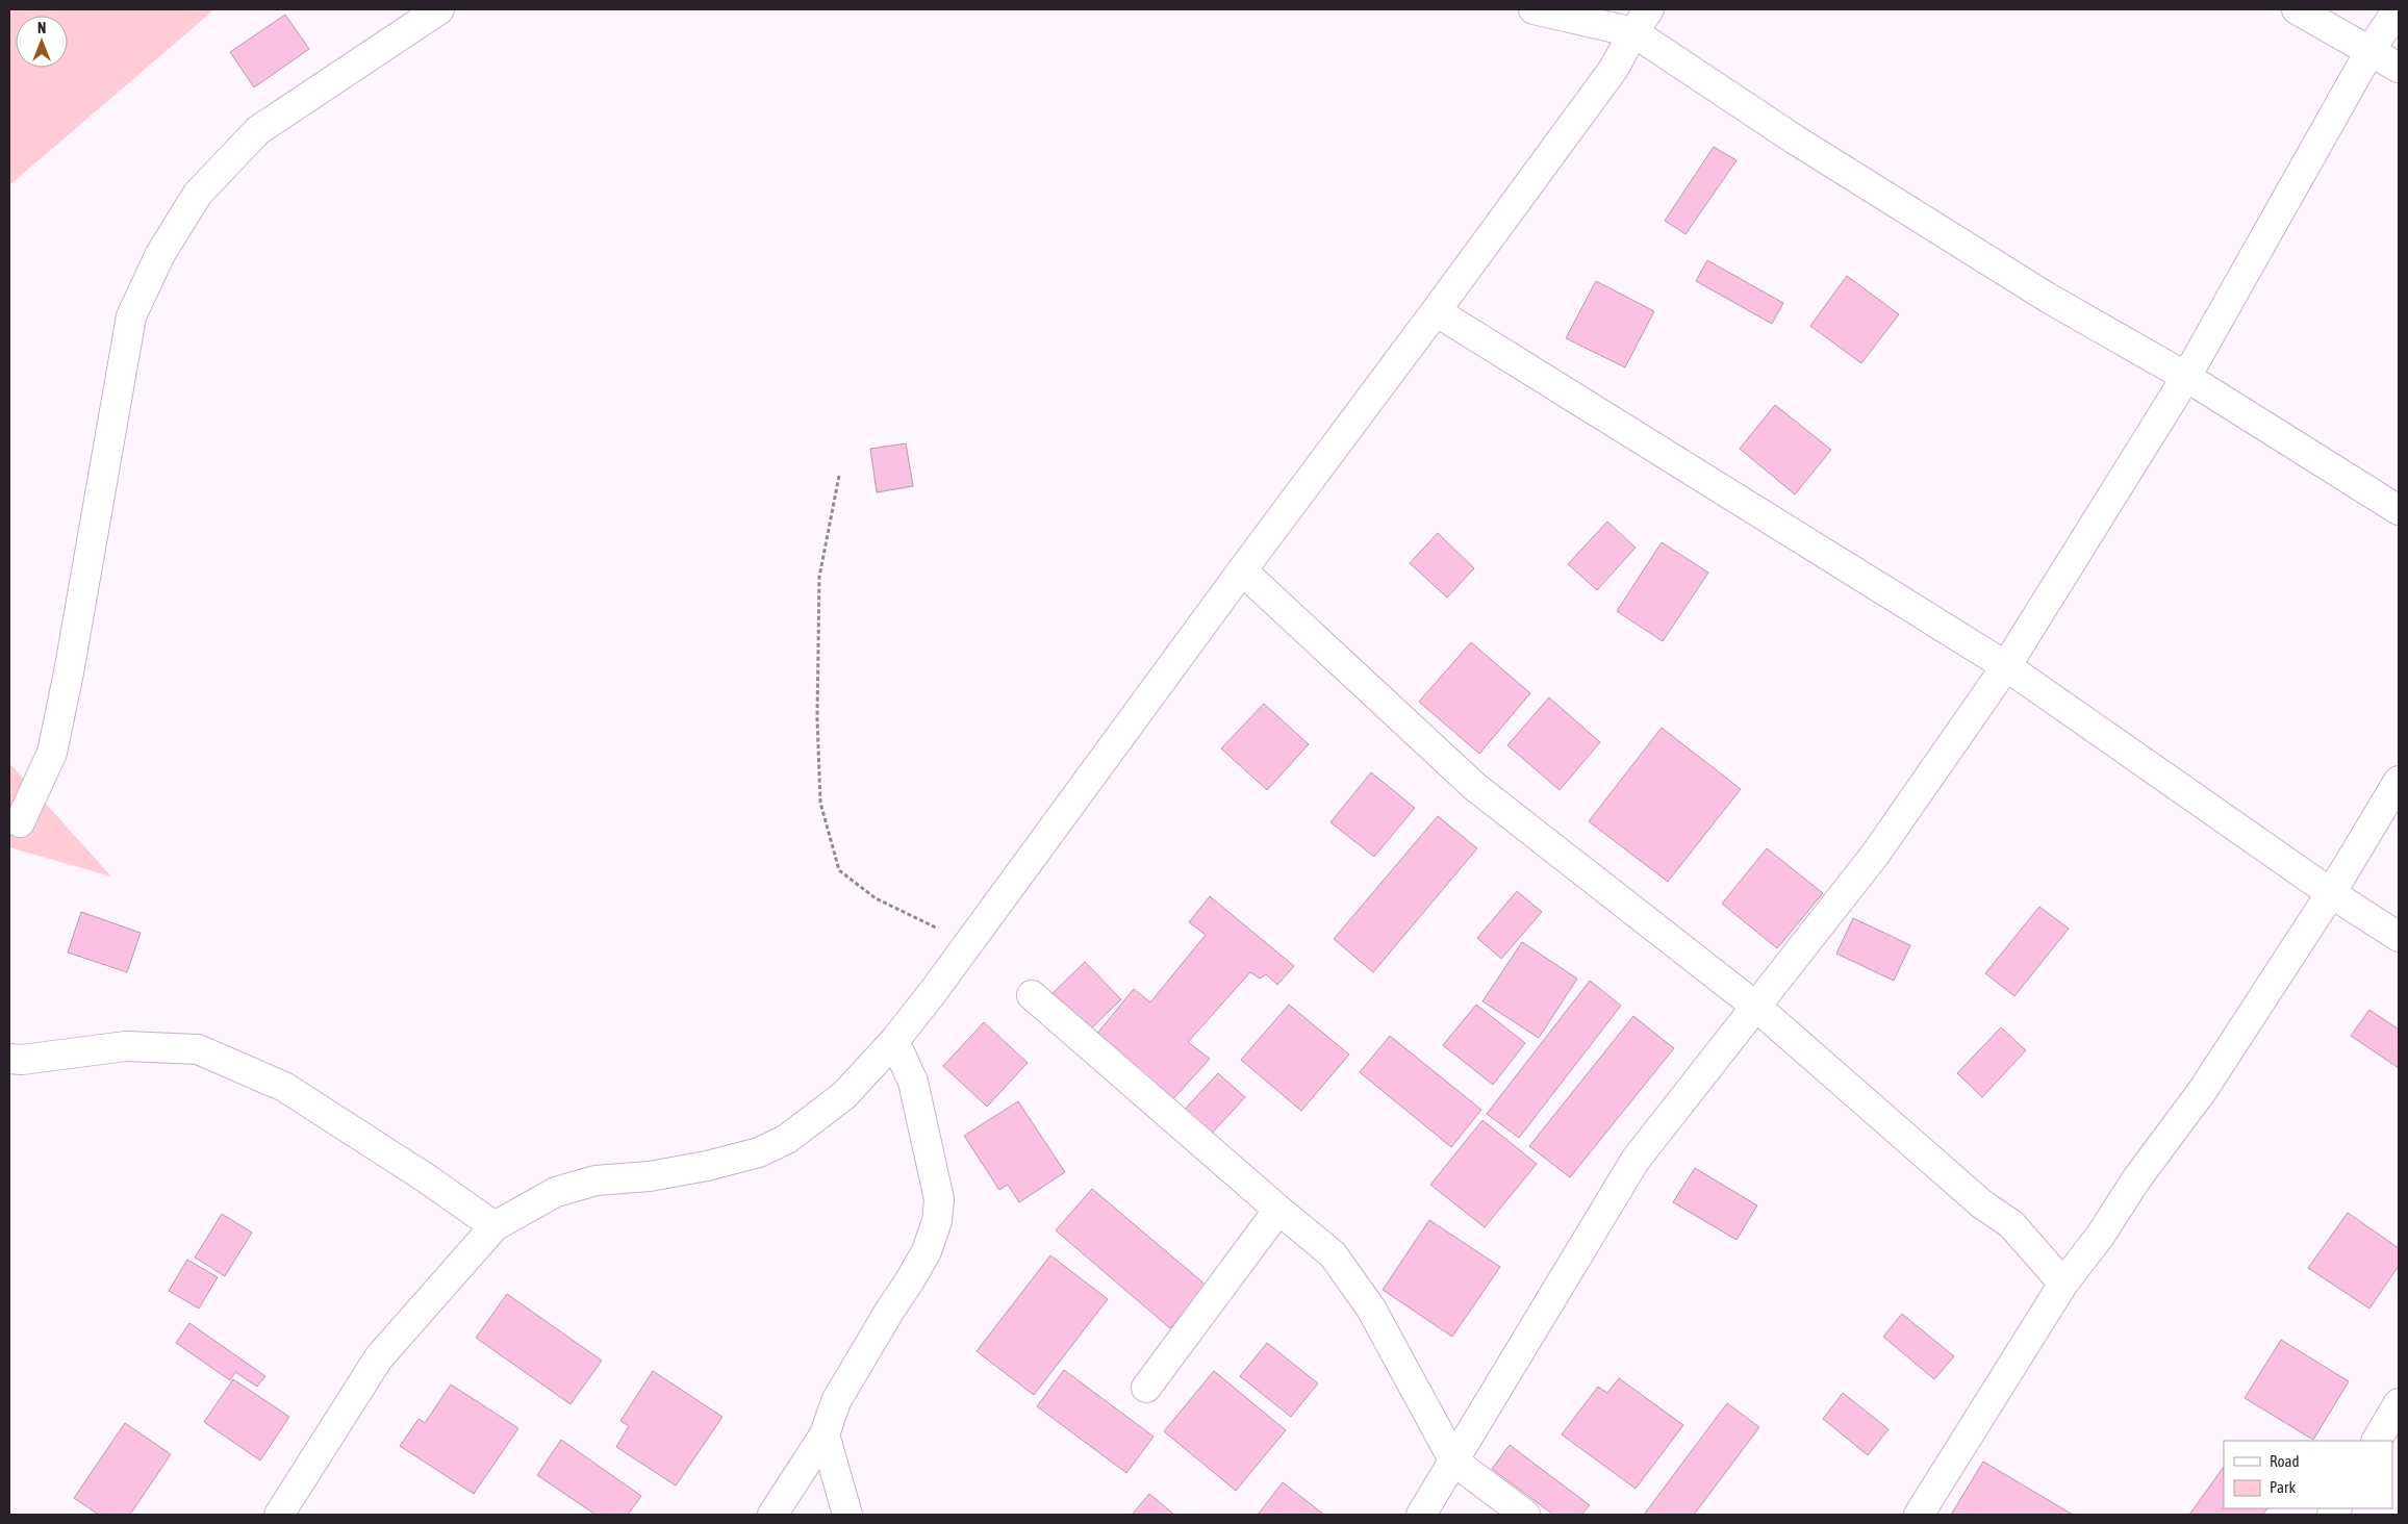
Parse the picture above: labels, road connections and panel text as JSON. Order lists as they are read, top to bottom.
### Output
{
  "legend": ["Road", "Park"],
  "north": "top"
}
